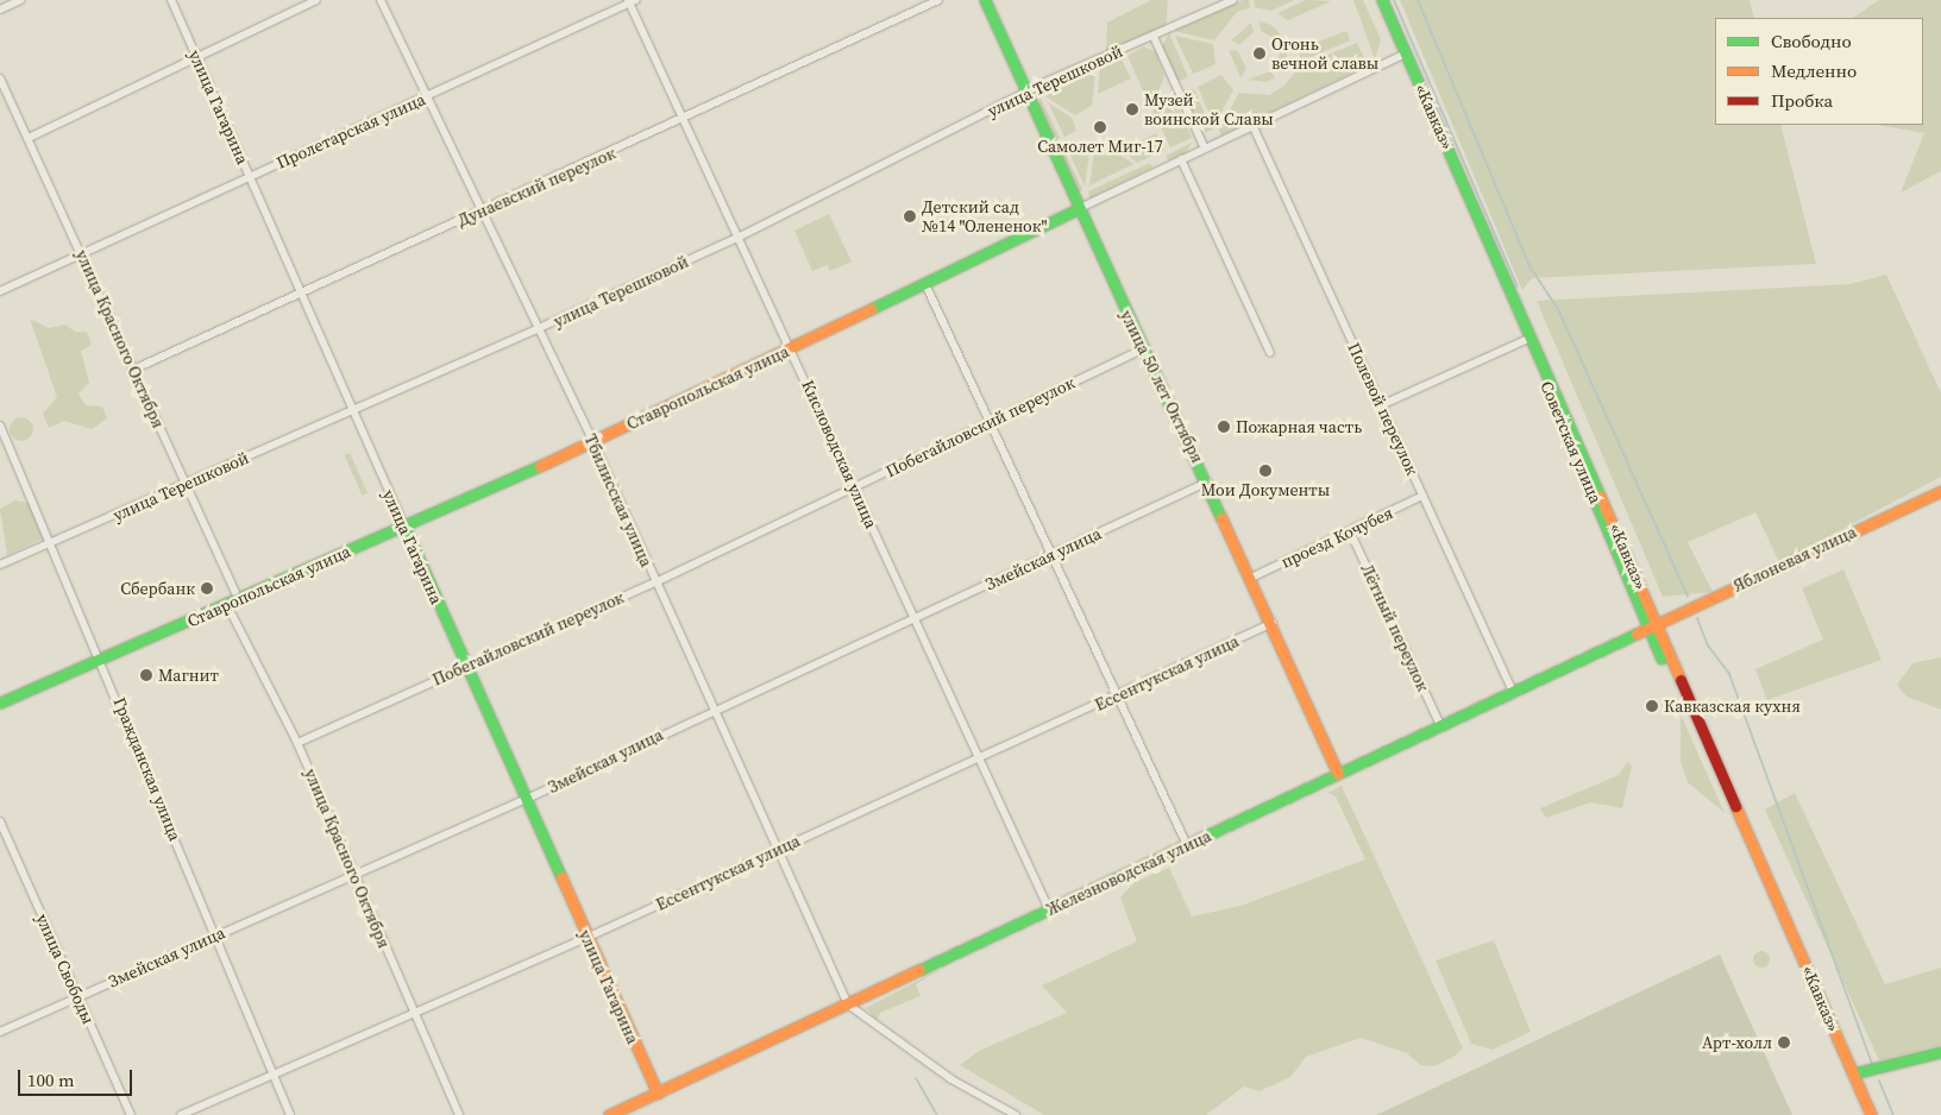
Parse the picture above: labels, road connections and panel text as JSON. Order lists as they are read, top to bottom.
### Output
{
  "streets": {
    "main road": [
      "улица Гагарина",
      "«Кавказ»",
      "улица 50 лет Октября",
      "Ставропольская улица",
      "Советская улица",
      "Яблоневая улица",
      "Железноводская улица"
    ],
    "street": [
      "улица Терешковой",
      "Пролетарская улица",
      "Дунаевский переулок",
      "улица Красного Октября",
      "Полевой переулок",
      "Побегайловский переулок",
      "Кисловодская улица",
      "Тбилисская улица",
      "проезд Кочубея",
      "Змейская улица",
      "Лётный переулок",
      "Ессентукская улица",
      "Гражданская улица",
      "улица Свободы"
    ]
  },
  "crossings": [
    ["улица Терешковой", "улица Гагарина"],
    ["улица Терешковой", "улица Красного Октября"],
    ["улица Терешковой", "улица 50 лет Октября"],
    ["улица Терешковой", "Кисловодская улица"],
    ["улица Терешковой", "Тбилисская улица"],
    ["улица Терешковой", "Гражданская улица"],
    ["улица Гагарина", "Пролетарская улица"],
    ["улица Гагарина", "Дунаевский переулок"],
    ["улица Гагарина", "Ставропольская улица"],
    ["улица Гагарина", "Побегайловский переулок"],
    ["улица Гагарина", "Змейская улица"],
    ["улица Гагарина", "Ессентукская улица"],
    ["улица Гагарина", "Железноводская улица"],
    ["«Кавказ»", "Ставропольская улица"],
    ["«Кавказ»", "Советская улица"],
    ["«Кавказ»", "Яблоневая улица"],
    ["«Кавказ»", "Железноводская улица"],
    ["Пролетарская улица", "улица Красного Октября"],
    ["Пролетарская улица", "Кисловодская улица"],
    ["Пролетарская улица", "Тбилисская улица"],
    ["Дунаевский переулок", "улица Красного Октября"],
    ["Дунаевский переулок", "Кисловодская улица"],
    ["Дунаевский переулок", "Тбилисская улица"],
    ["улица Красного Октября", "Ставропольская улица"],
    ["улица Красного Октября", "Побегайловский переулок"],
    ["улица Красного Октября", "Змейская улица"],
    ["улица Красного Октября", "Ессентукская улица"],
    ["улица 50 лет Октября", "Ставропольская улица"],
    ["улица 50 лет Октября", "Побегайловский переулок"],
    ["улица 50 лет Октября", "проезд Кочубея"],
    ["улица 50 лет Октября", "Змейская улица"],
    ["улица 50 лет Октября", "Ессентукская улица"],
    ["улица 50 лет Октября", "Железноводская улица"],
    ["Ставропольская улица", "Полевой переулок"],
    ["Ставропольская улица", "Советская улица"],
    ["Ставропольская улица", "Кисловодская улица"],
    ["Ставропольская улица", "Тбилисская улица"],
    ["Ставропольская улица", "Гражданская улица"],
    ["Полевой переулок", "проезд Кочубея"],
    ["Полевой переулок", "Железноводская улица"],
    ["Побегайловский переулок", "Кисловодская улица"],
    ["Побегайловский переулок", "Тбилисская улица"],
    ["Советская улица", "Яблоневая улица"],
    ["Советская улица", "Железноводская улица"],
    ["Кисловодская улица", "Змейская улица"],
    ["Кисловодская улица", "Ессентукская улица"],
    ["Кисловодская улица", "Железноводская улица"],
    ["Тбилисская улица", "Змейская улица"],
    ["Тбилисская улица", "Ессентукская улица"],
    ["Тбилисская улица", "Железноводская улица"],
    ["проезд Кочубея", "Лётный переулок"],
    ["Змейская улица", "Гражданская улица"],
    ["Змейская улица", "улица Свободы"],
    ["Яблоневая улица", "Железноводская улица"],
    ["Лётный переулок", "Железноводская улица"],
    ["Ессентукская улица", "Гражданская улица"]
  ],
  "places": [
    "Огонь вечной славы",
    "Музей воинской Славы",
    "Самолет Миг-17",
    "Детский сад №14 \"Олененок\"",
    "Пожарная часть",
    "Мои Документы",
    "Сбербанк",
    "Магнит",
    "Кавказская кухня",
    "Арт-холл"
  ],
  "legend": ["Свободно", "Медленно", "Пробка"],
  "scale_bar": "100 m"
}
